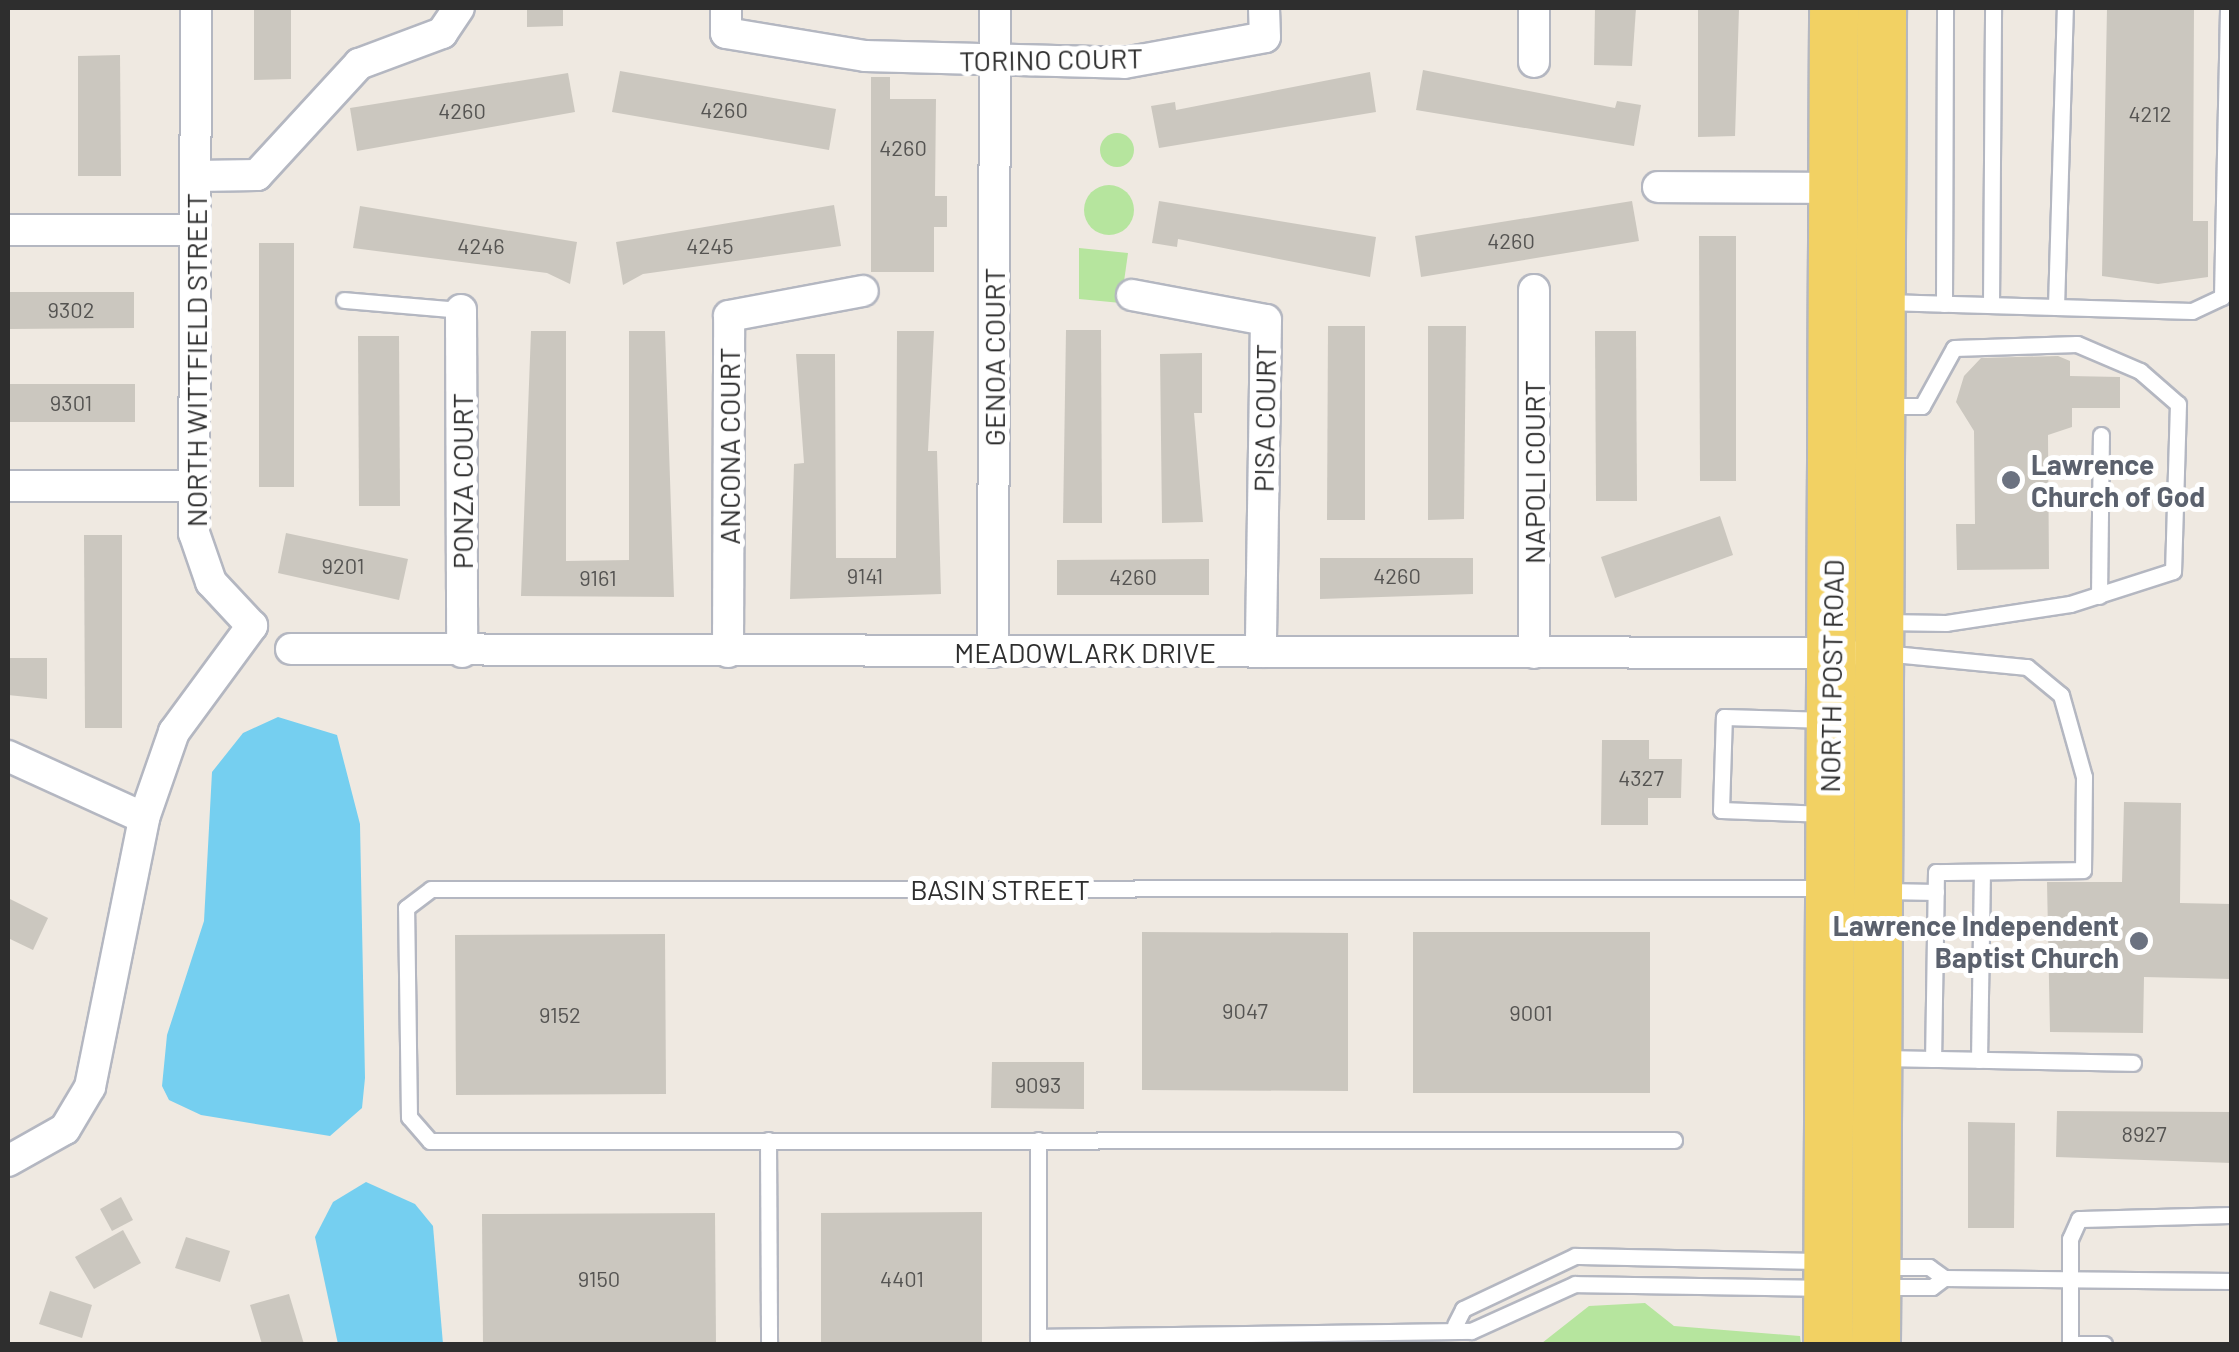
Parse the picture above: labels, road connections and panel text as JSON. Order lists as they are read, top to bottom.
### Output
{
  "streets": {
    "main road": ["NORTH POST ROAD"],
    "street": [
      "TORINO COURT",
      "GENOA COURT",
      "NORTH WITTFIELD STREET",
      "PISA COURT",
      "ANCONA COURT",
      "NAPOLI COURT",
      "PONZA COURT",
      "MEADOWLARK DRIVE"
    ],
    "lane": ["BASIN STREET"]
  },
  "crossings": [
    ["TORINO COURT", "GENOA COURT"],
    ["GENOA COURT", "MEADOWLARK DRIVE"],
    ["PISA COURT", "MEADOWLARK DRIVE"],
    ["ANCONA COURT", "MEADOWLARK DRIVE"],
    ["NAPOLI COURT", "MEADOWLARK DRIVE"],
    ["PONZA COURT", "MEADOWLARK DRIVE"],
    ["MEADOWLARK DRIVE", "NORTH POST ROAD"],
    ["NORTH POST ROAD", "BASIN STREET"]
  ],
  "places": ["Lawrence Church of God", "Lawrence Independent Baptist Church"],
  "house_numbers": [
    "4260",
    "4260",
    "4212",
    "4260",
    "4260",
    "4246",
    "4245",
    "9302",
    "9301",
    "9201",
    "9141",
    "4260",
    "4260",
    "9161",
    "4327",
    "9047",
    "9001",
    "9152",
    "9093",
    "8927",
    "9150",
    "4401"
  ]
}
